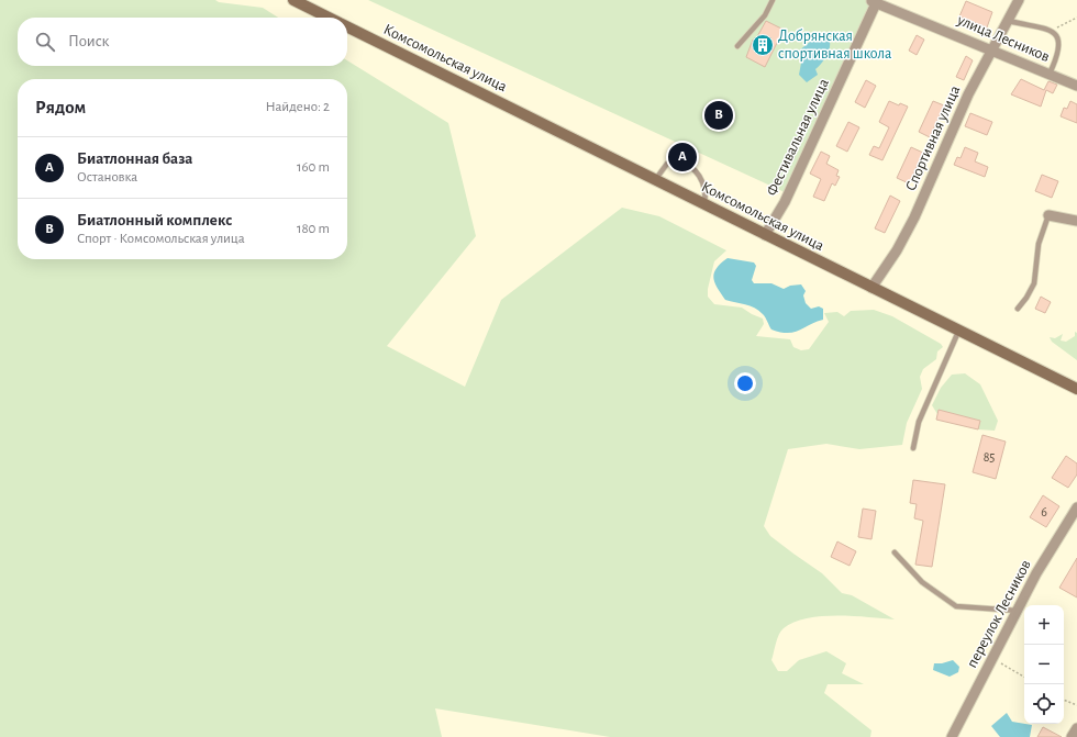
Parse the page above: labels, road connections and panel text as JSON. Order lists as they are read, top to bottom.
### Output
{
  "streets": {
    "main road": ["Комсомольская улица"],
    "street": [
      "улица Лесников",
      "Фестивальная улица",
      "Спортивная улица",
      "переулок Лесников"
    ]
  },
  "crossings": [
    ["улица Лесников", "Фестивальная улица"],
    ["улица Лесников", "Спортивная улица"],
    ["Комсомольская улица", "Фестивальная улица"],
    ["Комсомольская улица", "Спортивная улица"]
  ],
  "places": {
    "building": ["Добрянская спортивная школа"]
  },
  "house_numbers": ["85", "6"],
  "page": {
    "search": "Поиск",
    "heading": ["Рядом", "Найдено: 2"],
    "pins": ["B", "A"],
    "list": [
      {
        "mark": "A",
        "name": "Биатлонная база",
        "note": "Остановка",
        "value": "160 m"
      },
      {
        "mark": "B",
        "name": "Биатлонный комплекс",
        "note": "Спорт · Комсомольская улица",
        "value": "180 m"
      }
    ],
    "map_buttons": ["+", "−"]
  }
}
